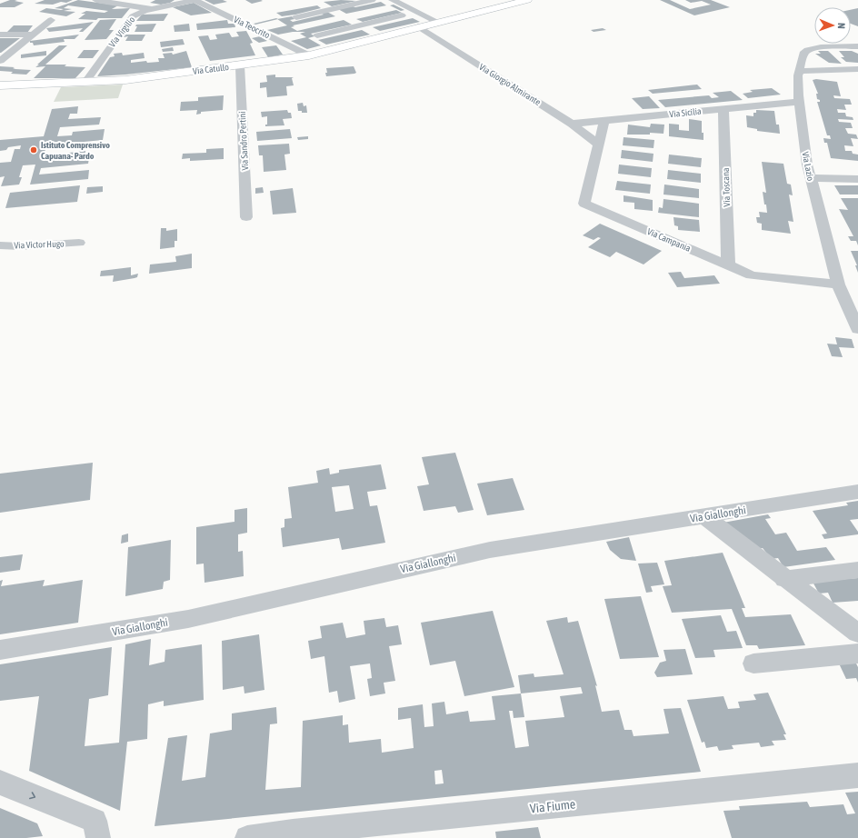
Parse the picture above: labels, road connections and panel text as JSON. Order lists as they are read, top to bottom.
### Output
{
  "streets": {
    "street": [
      "Via Teocrito",
      "Via Virgilio",
      "Via Catullo",
      "Via Giorgio Almirante",
      "Via Sicilia",
      "Via Sandro Pertini",
      "Via Lazio",
      "Via Toscana",
      "Via Campania",
      "Via Victor Hugo",
      "Via Giallonghi",
      "Via Fiume"
    ]
  },
  "crossings": [
    ["Via Teocrito", "Via Virgilio"],
    ["Via Teocrito", "Via Catullo"],
    ["Via Virgilio", "Via Catullo"],
    ["Via Catullo", "Via Giorgio Almirante"],
    ["Via Catullo", "Via Sandro Pertini"],
    ["Via Giorgio Almirante", "Via Sicilia"],
    ["Via Giorgio Almirante", "Via Campania"],
    ["Via Sicilia", "Via Lazio"],
    ["Via Sicilia", "Via Toscana"],
    ["Via Sicilia", "Via Campania"],
    ["Via Lazio", "Via Campania"],
    ["Via Toscana", "Via Campania"]
  ],
  "places": ["Istituto Comprensivo Capuana- Pardo"],
  "north": "right"
}
